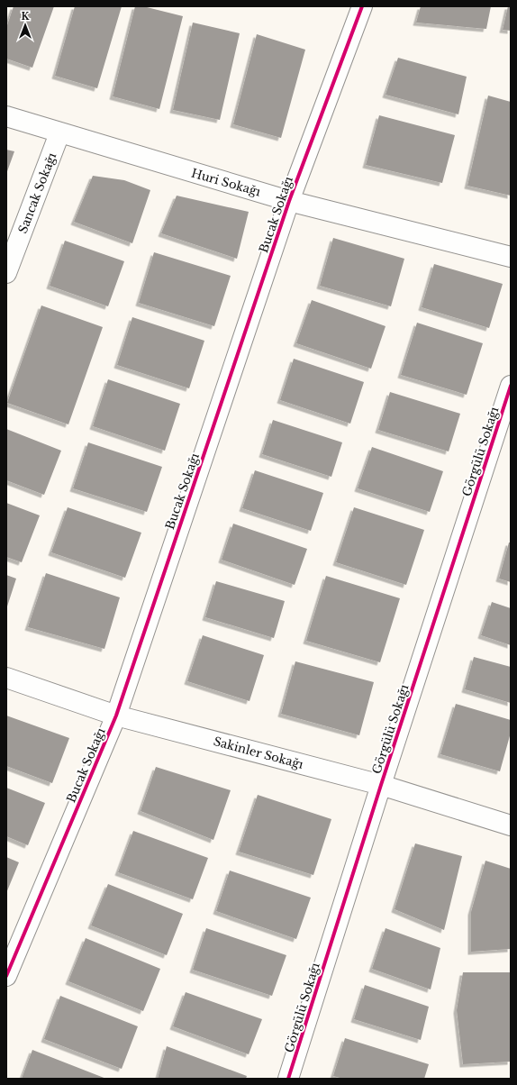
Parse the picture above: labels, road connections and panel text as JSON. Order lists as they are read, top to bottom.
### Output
{
  "streets": {
    "street": [
      "Huri Sokağı",
      "Sancak Sokağı",
      "Bucak Sokağı",
      "Görgülü Sokağı",
      "Sakinler Sokağı"
    ]
  },
  "crossings": [
    ["Huri Sokağı", "Sancak Sokağı"],
    ["Huri Sokağı", "Bucak Sokağı"],
    ["Bucak Sokağı", "Sakinler Sokağı"],
    ["Görgülü Sokağı", "Sakinler Sokağı"]
  ],
  "north": "top"
}
